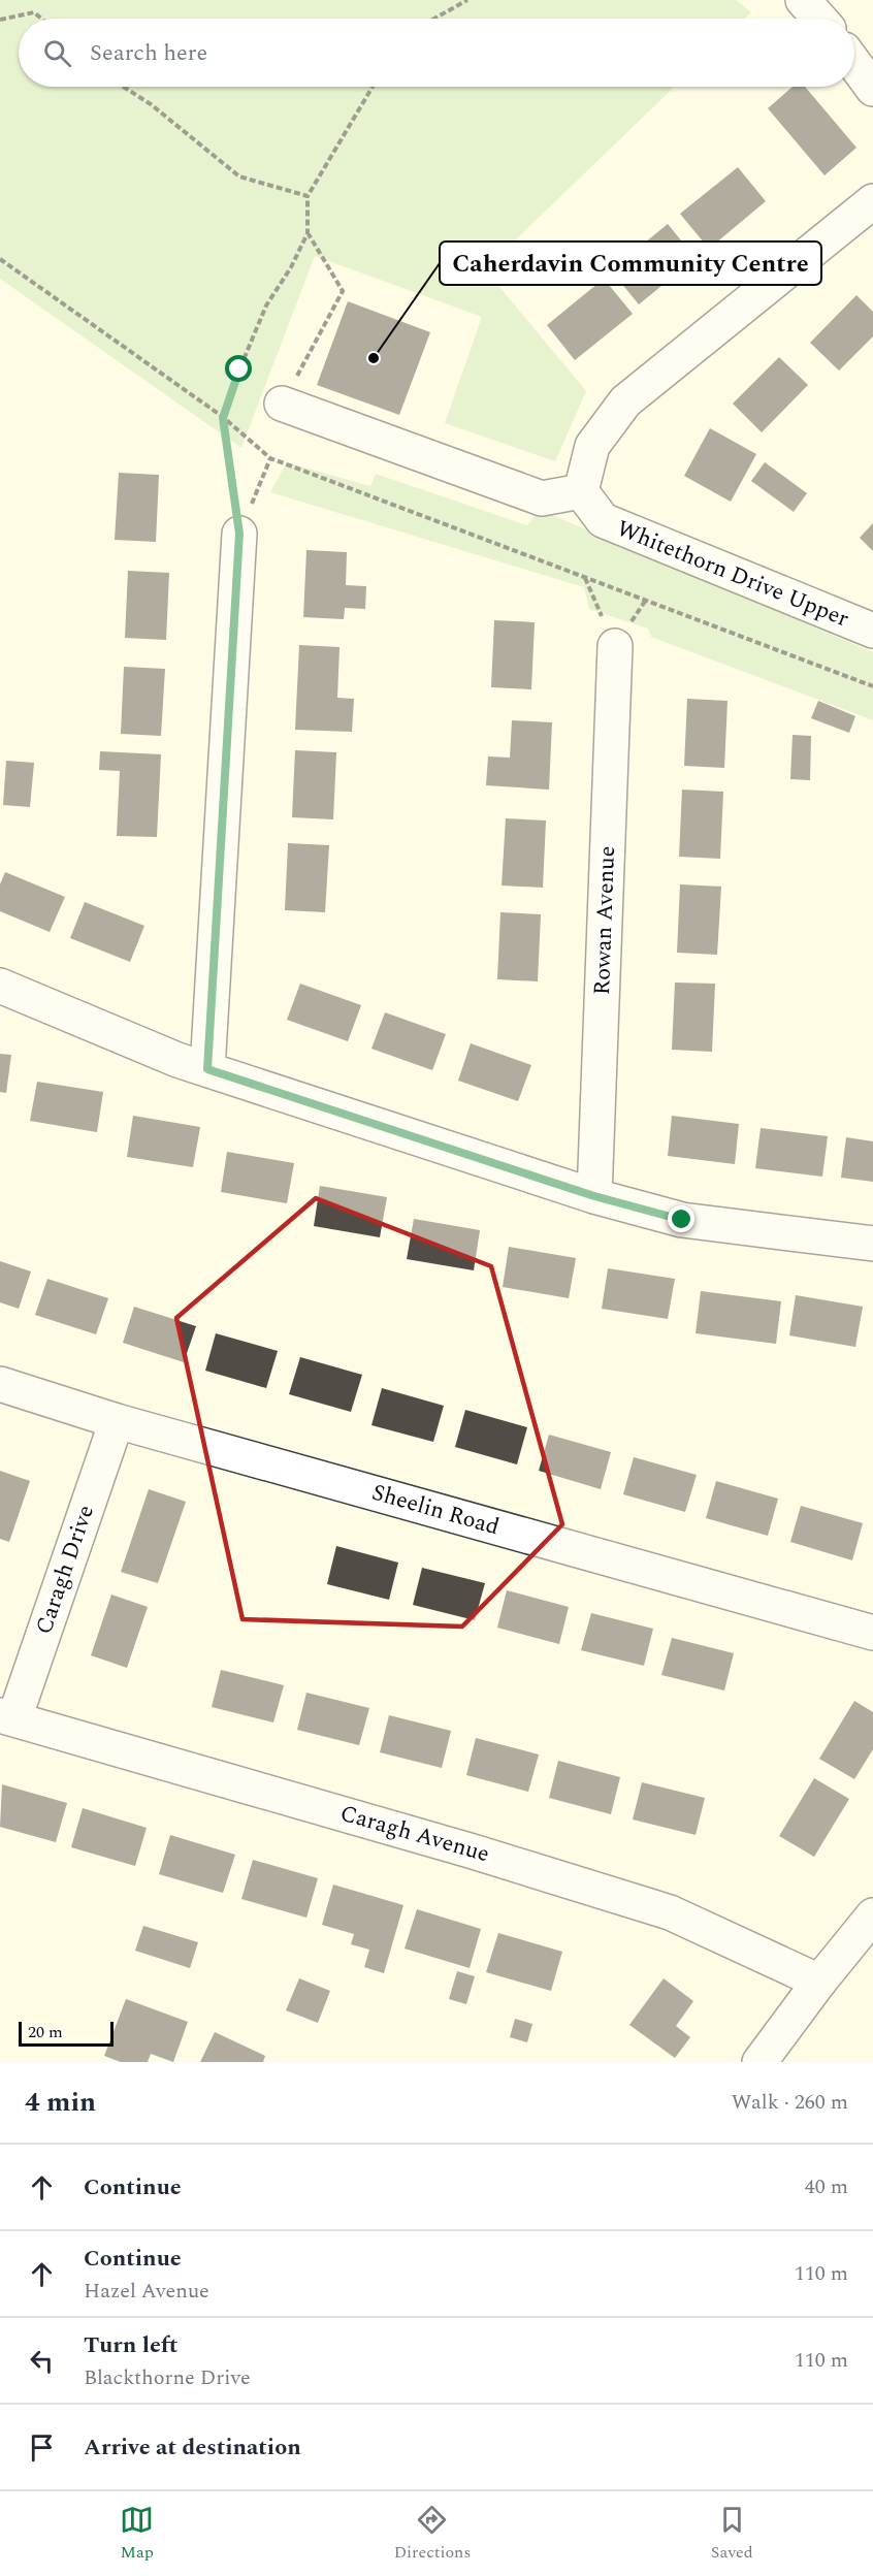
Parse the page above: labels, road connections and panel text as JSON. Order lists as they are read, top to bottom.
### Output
{
  "streets": {
    "street": [
      "Whitethorn Drive Upper",
      "Rowan Avenue",
      "Sheelin Road",
      "Caragh Drive",
      "Caragh Avenue"
    ]
  },
  "crossings": [
    ["Sheelin Road", "Caragh Drive"],
    ["Caragh Drive", "Caragh Avenue"]
  ],
  "places": ["Caherdavin Community Centre"],
  "scale_bar": "20 m",
  "page": {
    "search": "Search here",
    "scale": "20 m",
    "heading": ["4 min", "Walk · 260 m"],
    "list": [
      ["Continue", "40 m"],
      ["Continue", "Hazel Avenue", "110 m"],
      ["Turn left", "Blackthorne Drive", "110 m"],
      "Arrive at destination"
    ],
    "nav": ["Map", "Directions", "Saved"]
  }
}
